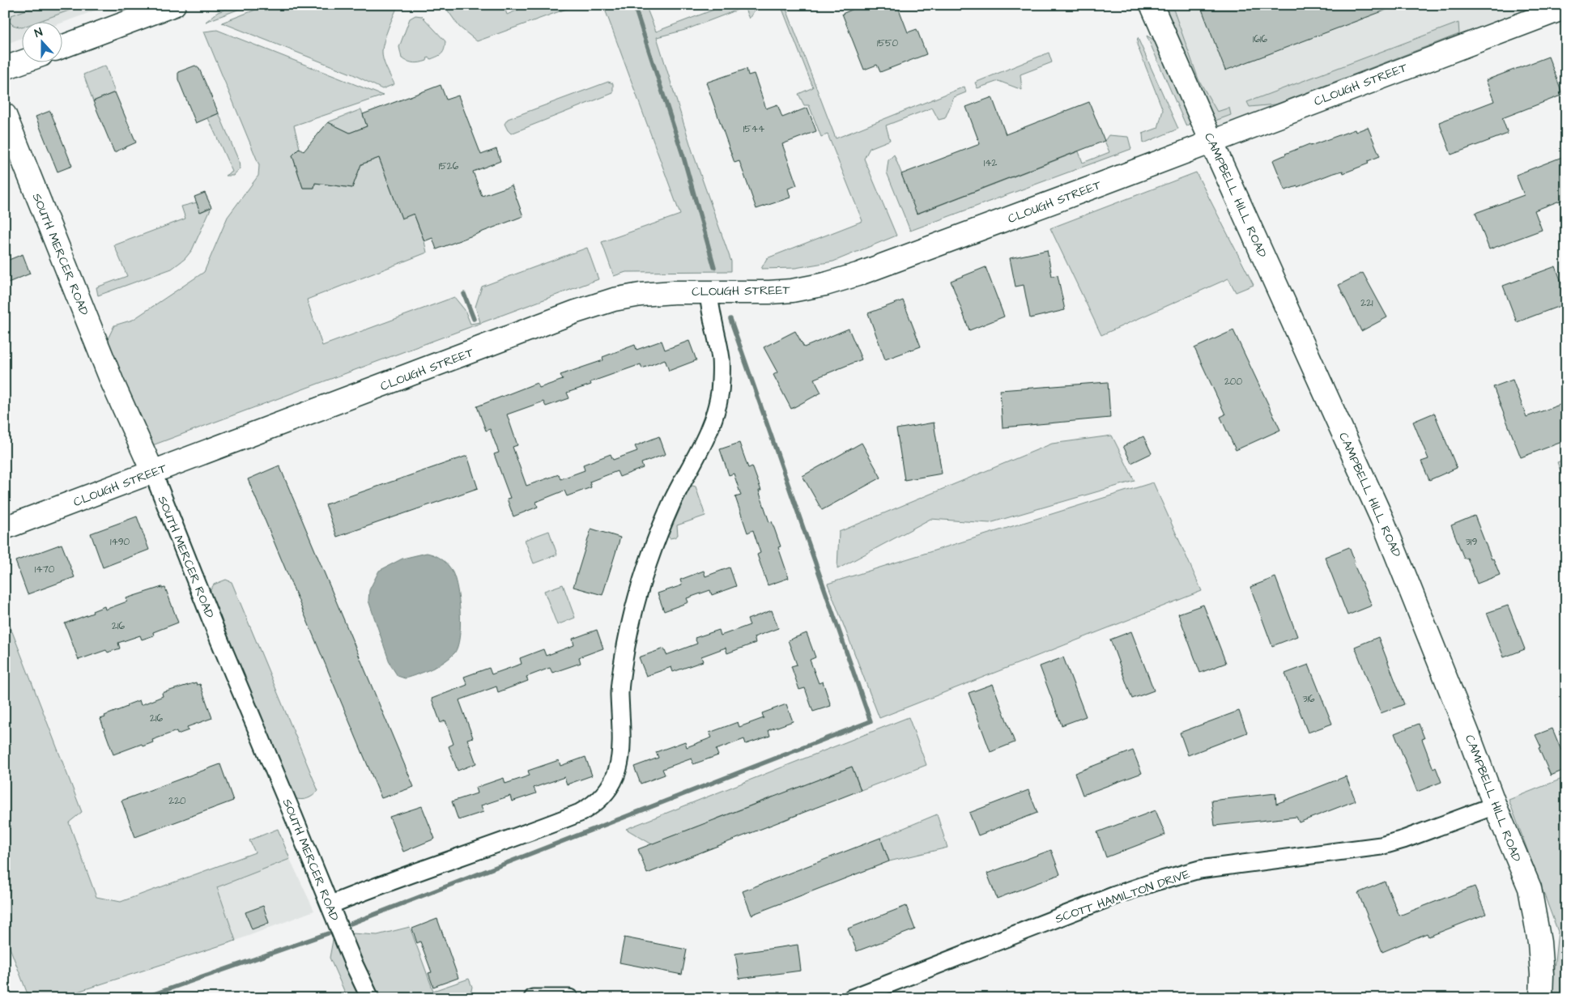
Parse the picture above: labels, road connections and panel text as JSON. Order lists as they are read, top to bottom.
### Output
{
  "streets": {
    "street": [
      "CLOUGH STREET",
      "CAMPBELL HILL ROAD",
      "SOUTH MERCER ROAD",
      "SCOTT HAMILTON DRIVE"
    ]
  },
  "crossings": [
    ["CLOUGH STREET", "CAMPBELL HILL ROAD"],
    ["CLOUGH STREET", "SOUTH MERCER ROAD"],
    ["CAMPBELL HILL ROAD", "SCOTT HAMILTON DRIVE"]
  ],
  "house_numbers": [
    "1616",
    "1550",
    "1544",
    "142",
    "1526",
    "221",
    "200",
    "1490",
    "319",
    "1470",
    "216",
    "316",
    "216",
    "220"
  ],
  "north": "top"
}
